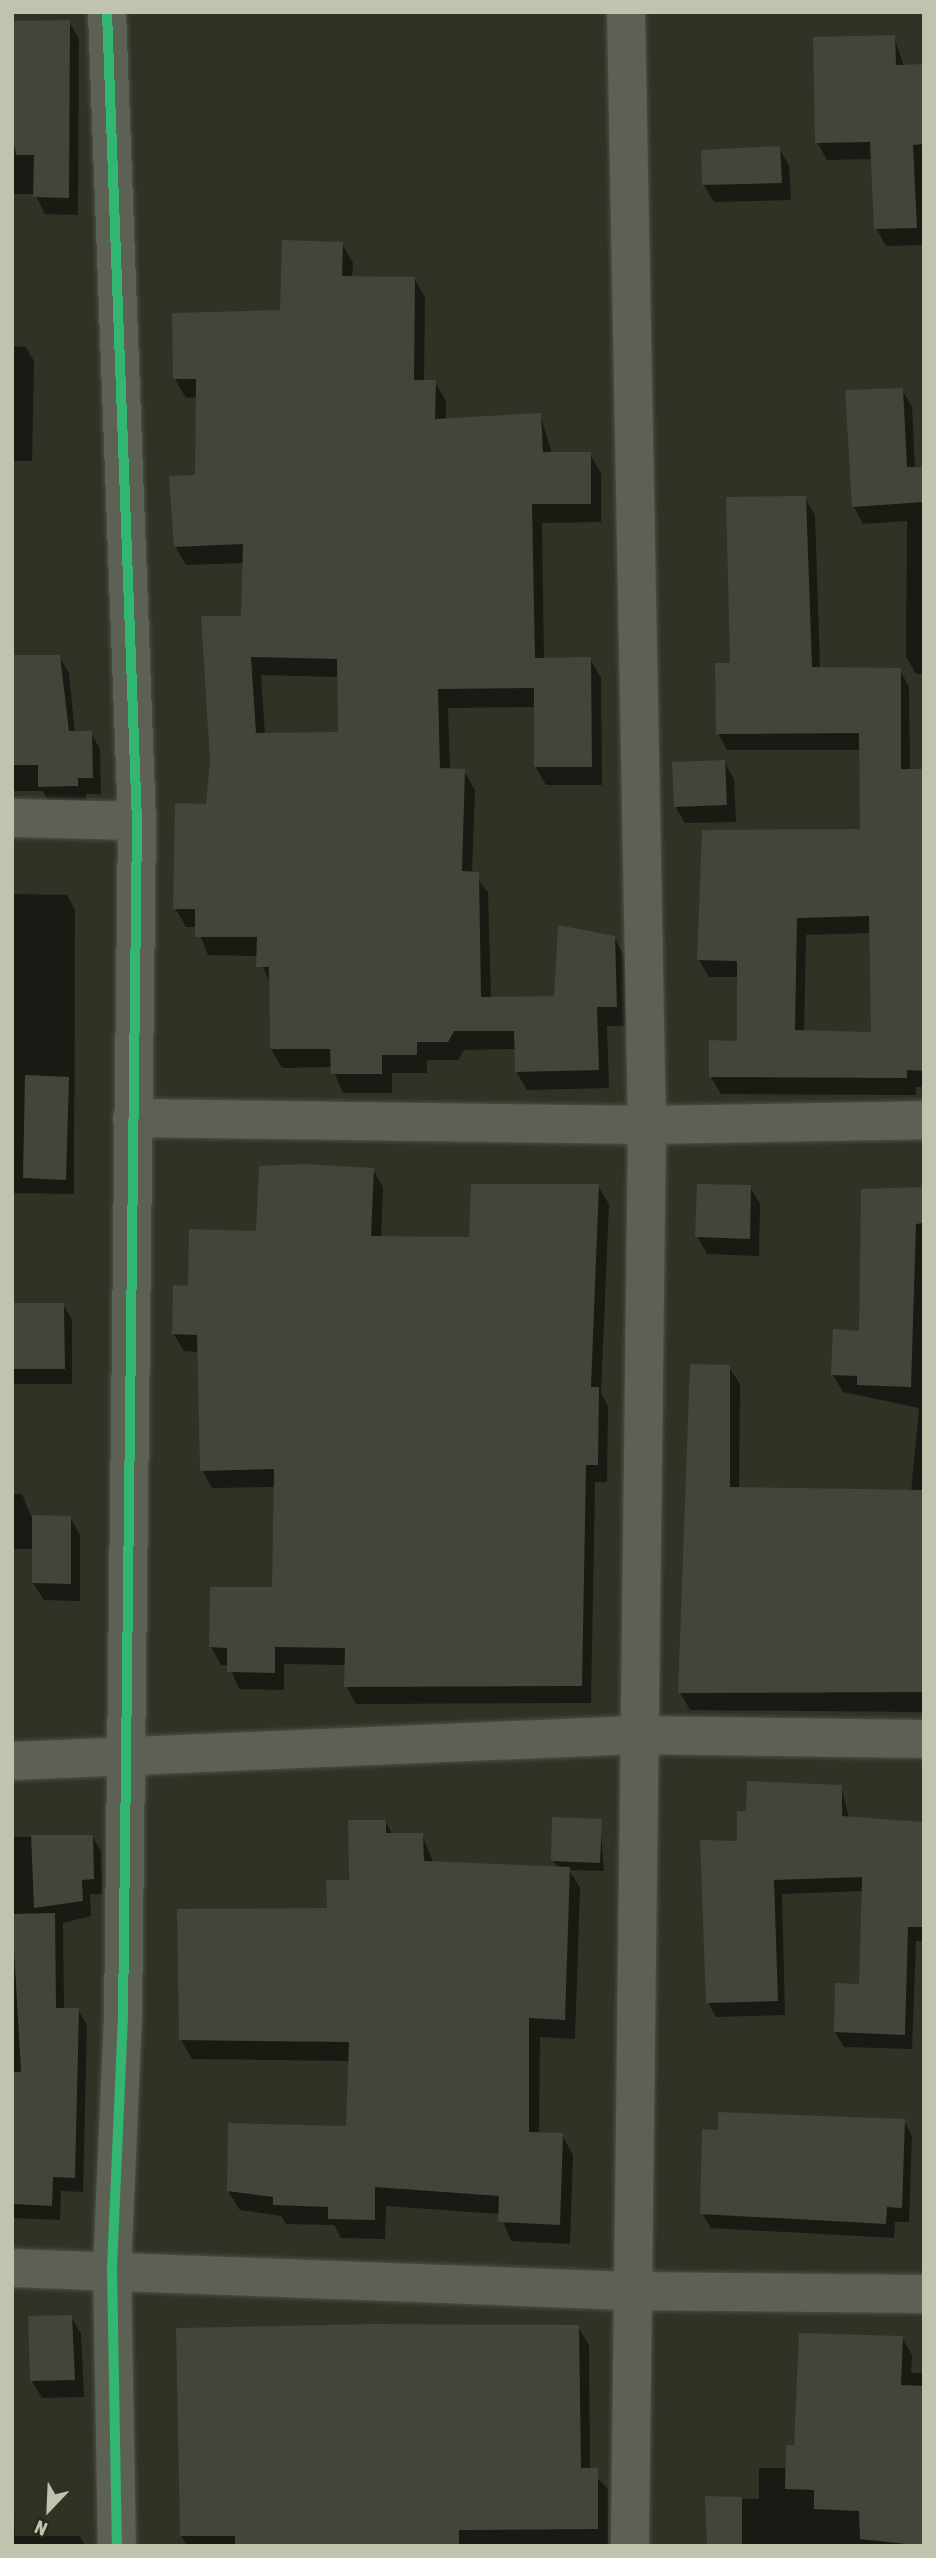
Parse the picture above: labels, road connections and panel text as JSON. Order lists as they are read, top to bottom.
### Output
{
  "north": "bottom left"
}
